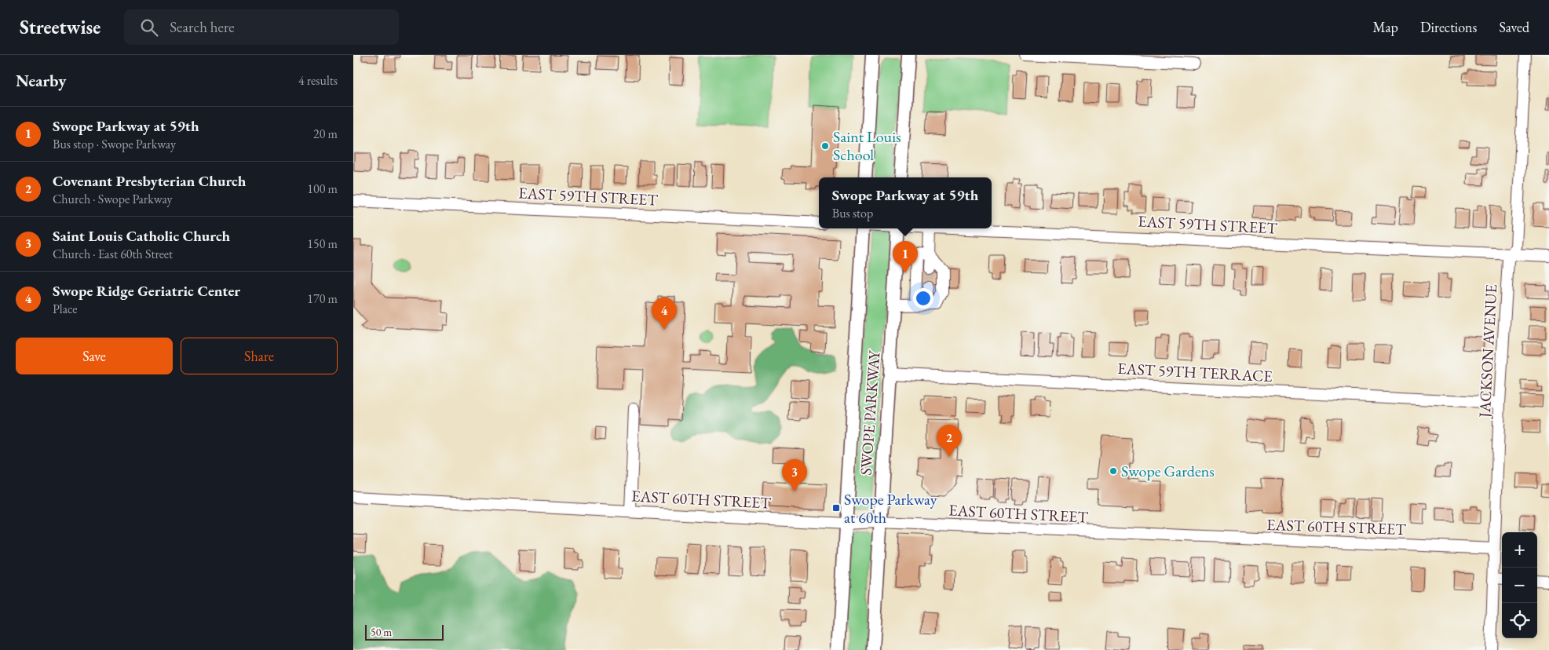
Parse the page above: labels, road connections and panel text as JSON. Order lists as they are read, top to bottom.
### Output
{
  "streets": {
    "main road": ["SWOPE PARKWAY"],
    "street": [
      "EAST 59TH STREET",
      "JACKSON AVENUE",
      "EAST 59TH TERRACE",
      "EAST 60TH STREET"
    ]
  },
  "crossings": [
    ["EAST 59TH STREET", "JACKSON AVENUE"],
    ["JACKSON AVENUE", "EAST 59TH TERRACE"],
    ["JACKSON AVENUE", "EAST 60TH STREET"],
    ["EAST 59TH TERRACE", "SWOPE PARKWAY"],
    ["SWOPE PARKWAY", "EAST 60TH STREET"]
  ],
  "places": {
    "other": ["Saint Louis School", "Swope Gardens"],
    "transit": ["Swope Parkway at 60th"]
  },
  "scale_bar": "50 m",
  "page": {
    "header": "Streetwise",
    "search": "Search here",
    "nav": ["Map", "Directions", "Saved"],
    "heading": ["Nearby", "4 results"],
    "list": [
      {
        "mark": "1",
        "name": "Swope Parkway at 59th",
        "note": "Bus stop · Swope Parkway",
        "value": "20 m"
      },
      {
        "mark": "2",
        "name": "Covenant Presbyterian Church",
        "note": "Church · Swope Parkway",
        "value": "100 m"
      },
      {
        "mark": "3",
        "name": "Saint Louis Catholic Church",
        "note": "Church · East 60th Street",
        "value": "150 m"
      },
      {
        "mark": "4",
        "name": "Swope Ridge Geriatric Center",
        "note": "Place",
        "value": "170 m"
      }
    ],
    "popup": ["Swope Parkway at 59th", "Bus stop"],
    "pins": [
      "1",
      "4",
      "2",
      "3"
    ],
    "buttons": ["Save", "Share"],
    "map_buttons": ["+", "−"],
    "scale": "50 m"
  }
}
